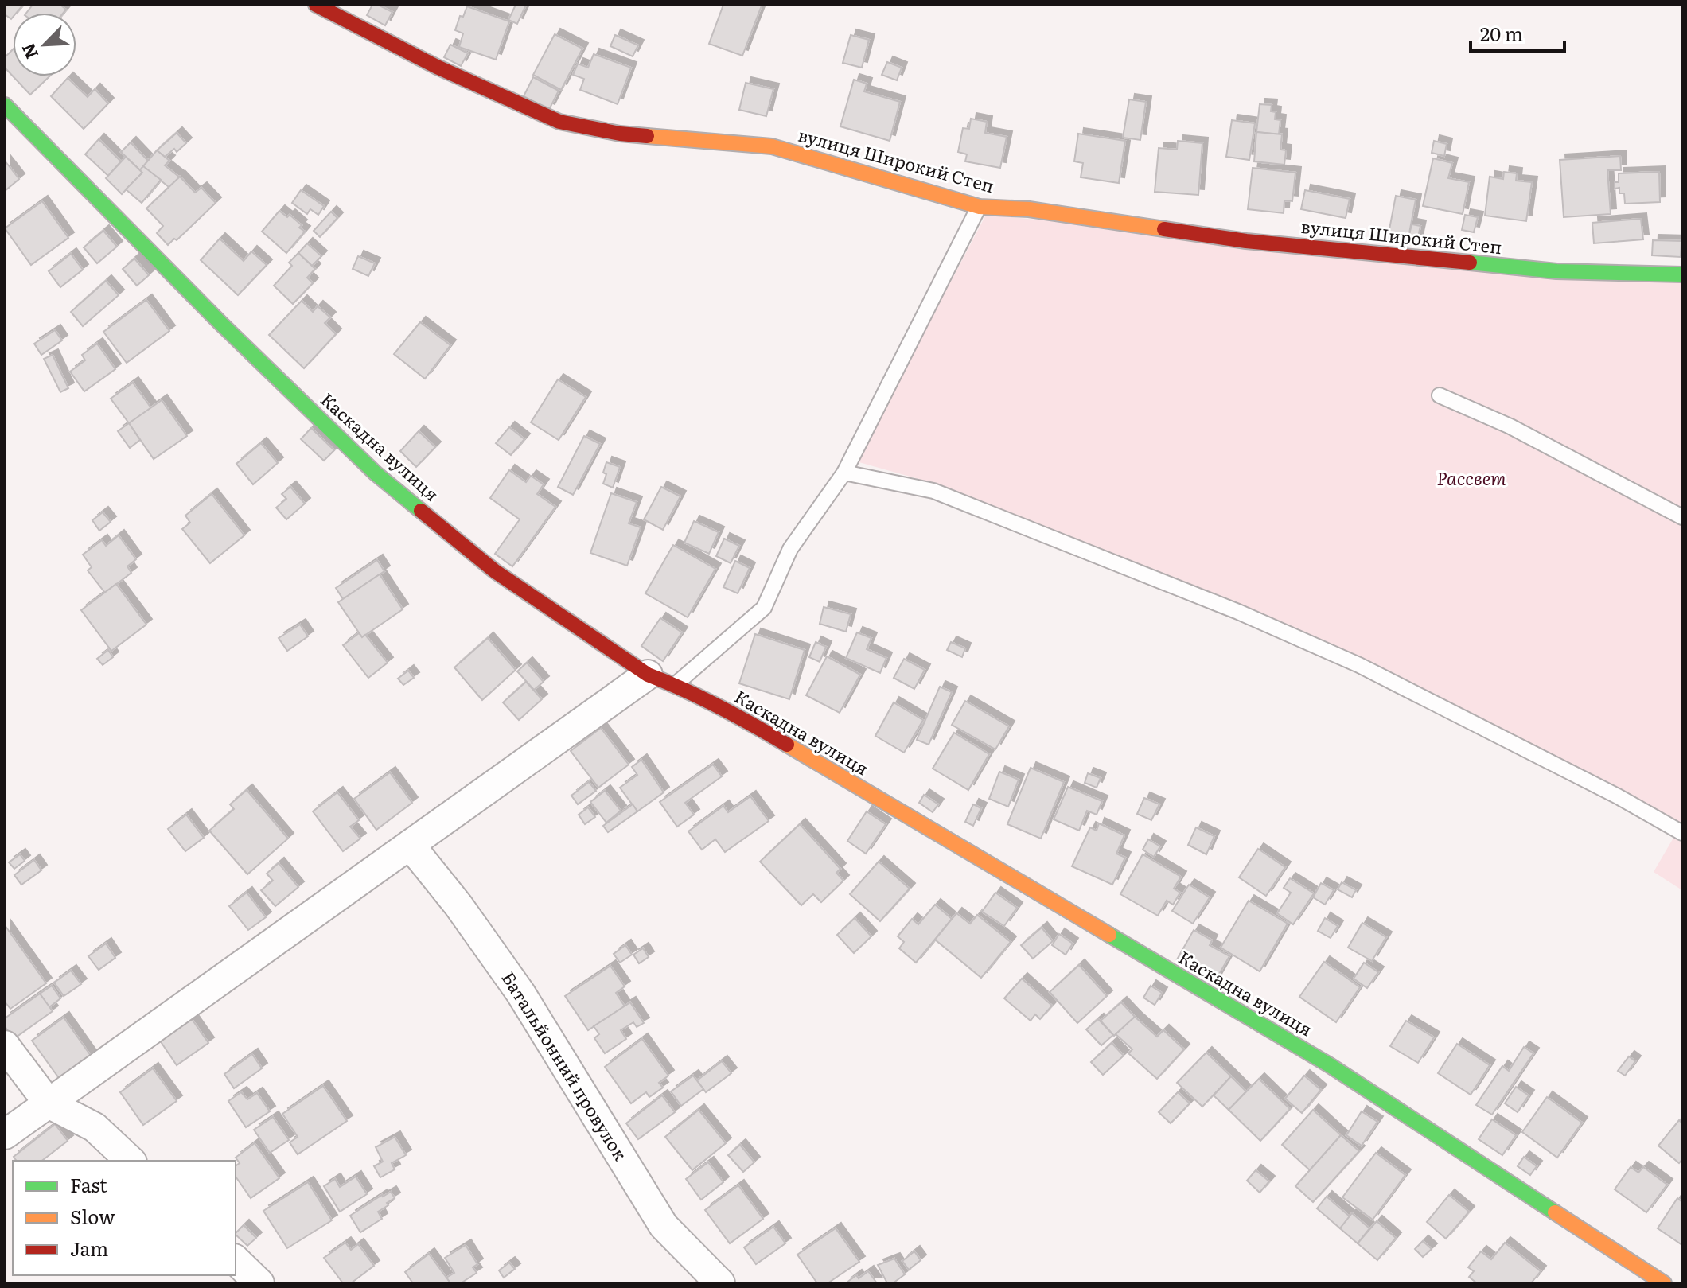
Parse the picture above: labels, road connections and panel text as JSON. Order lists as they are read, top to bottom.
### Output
{
  "streets": {
    "street": ["вулиця Широкий Степ", "Каскадна вулиця", "Батальйонний провулок"]
  },
  "parks": ["Рассвет"],
  "legend": ["Fast", "Slow", "Jam"],
  "scale_bar": "20 m",
  "north": "bottom left"
}
